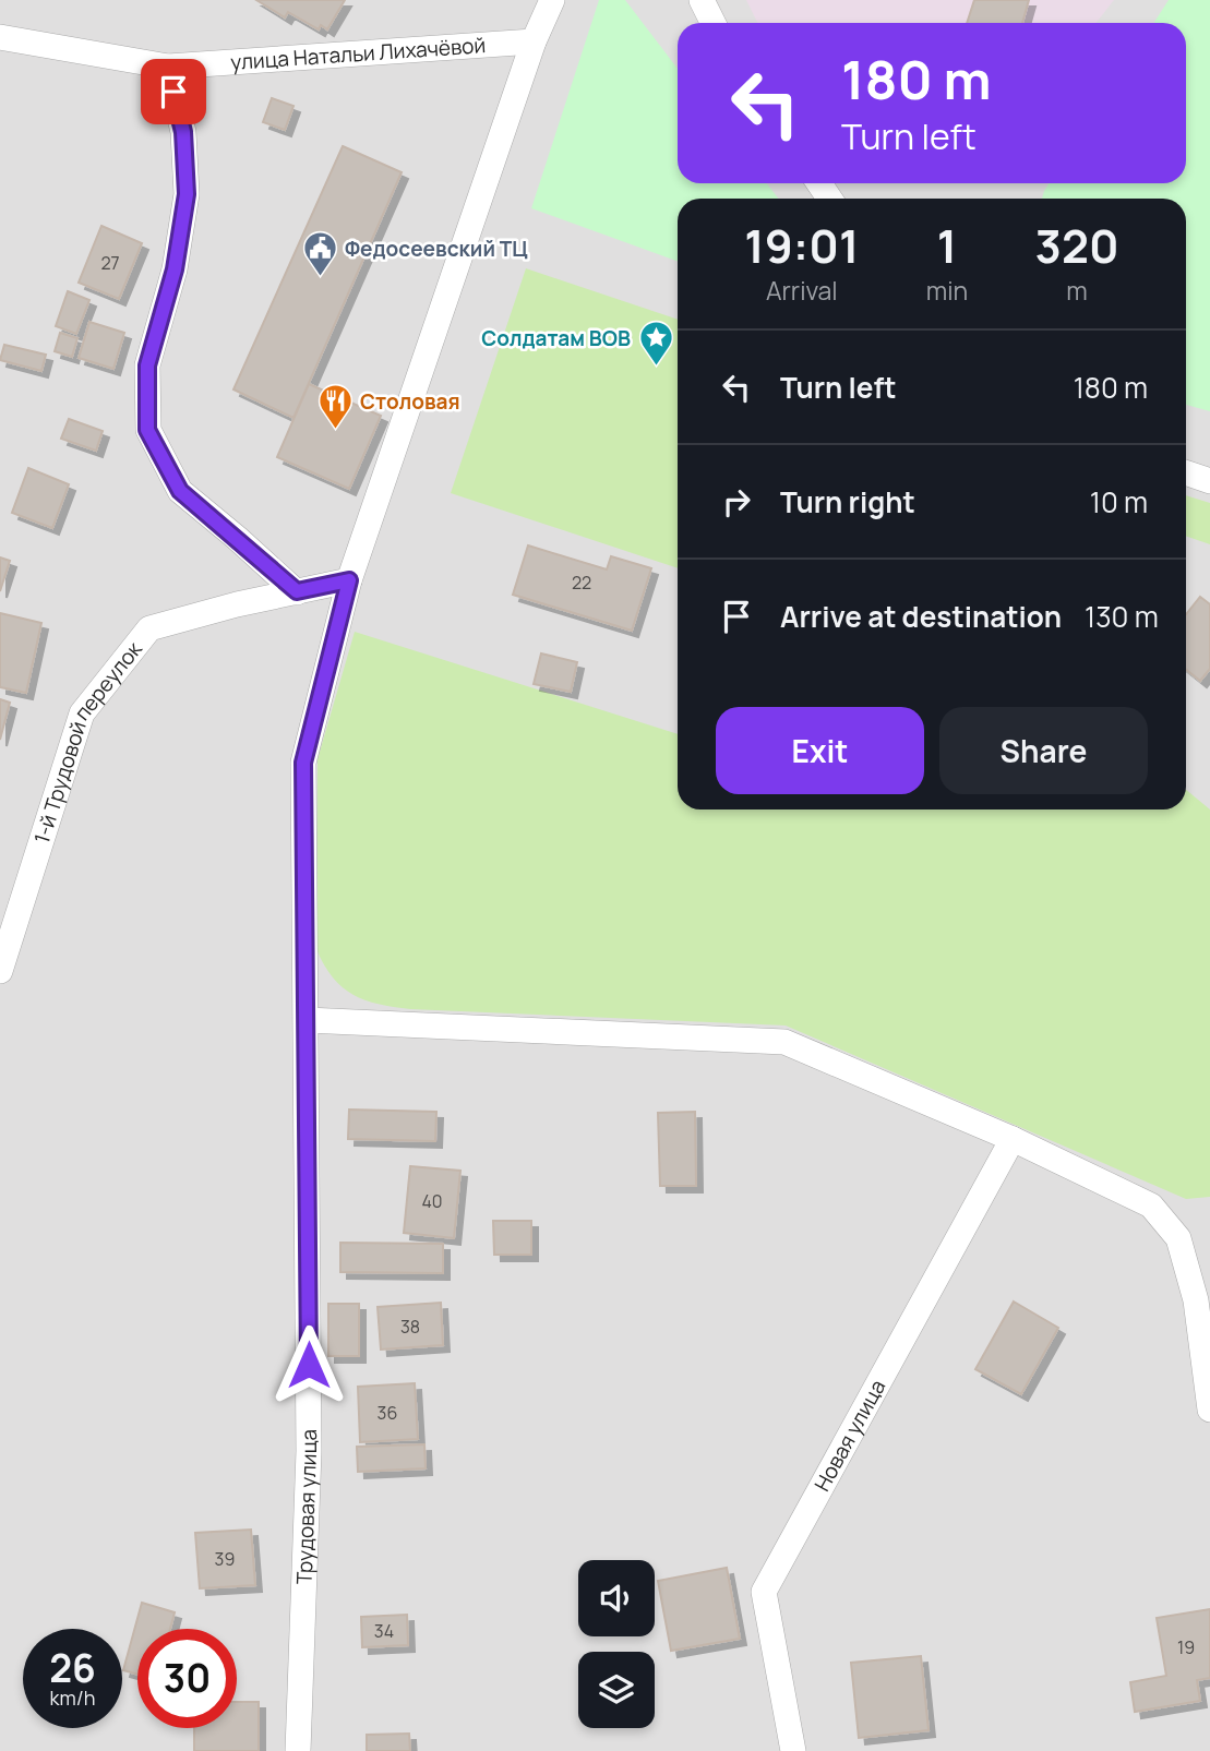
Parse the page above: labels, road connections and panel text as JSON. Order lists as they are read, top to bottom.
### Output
{
  "streets": {
    "street": [
      "улица Натальи Лихачёвой",
      "1-й Трудовой переулок",
      "Новая улица",
      "Трудовая улица"
    ]
  },
  "crossings": [
    ["улица Натальи Лихачёвой", "Трудовая улица"],
    ["1-й Трудовой переулок", "Трудовая улица"]
  ],
  "places": {
    "public building": ["Федосеевский ТЦ"],
    "place": ["Солдатам ВОВ"],
    "restaurant": ["Столовая"]
  },
  "house_numbers": [
    "27",
    "22",
    "40",
    "38",
    "36",
    "39",
    "34",
    "19"
  ],
  "page": {
    "turn": ["180 m", "Turn left"],
    "eta": [
      "19:01",
      "Arrival",
      "1",
      "min",
      "320",
      "m"
    ],
    "list": [
      {
        "name": "Turn left",
        "value": "180 m"
      },
      {
        "name": "Turn right",
        "value": "10 m"
      },
      {
        "name": "Arrive at destination",
        "value": "130 m"
      }
    ],
    "buttons": ["Exit", "Share"],
    "speed": "26 km/h",
    "limit": "30"
  }
}
